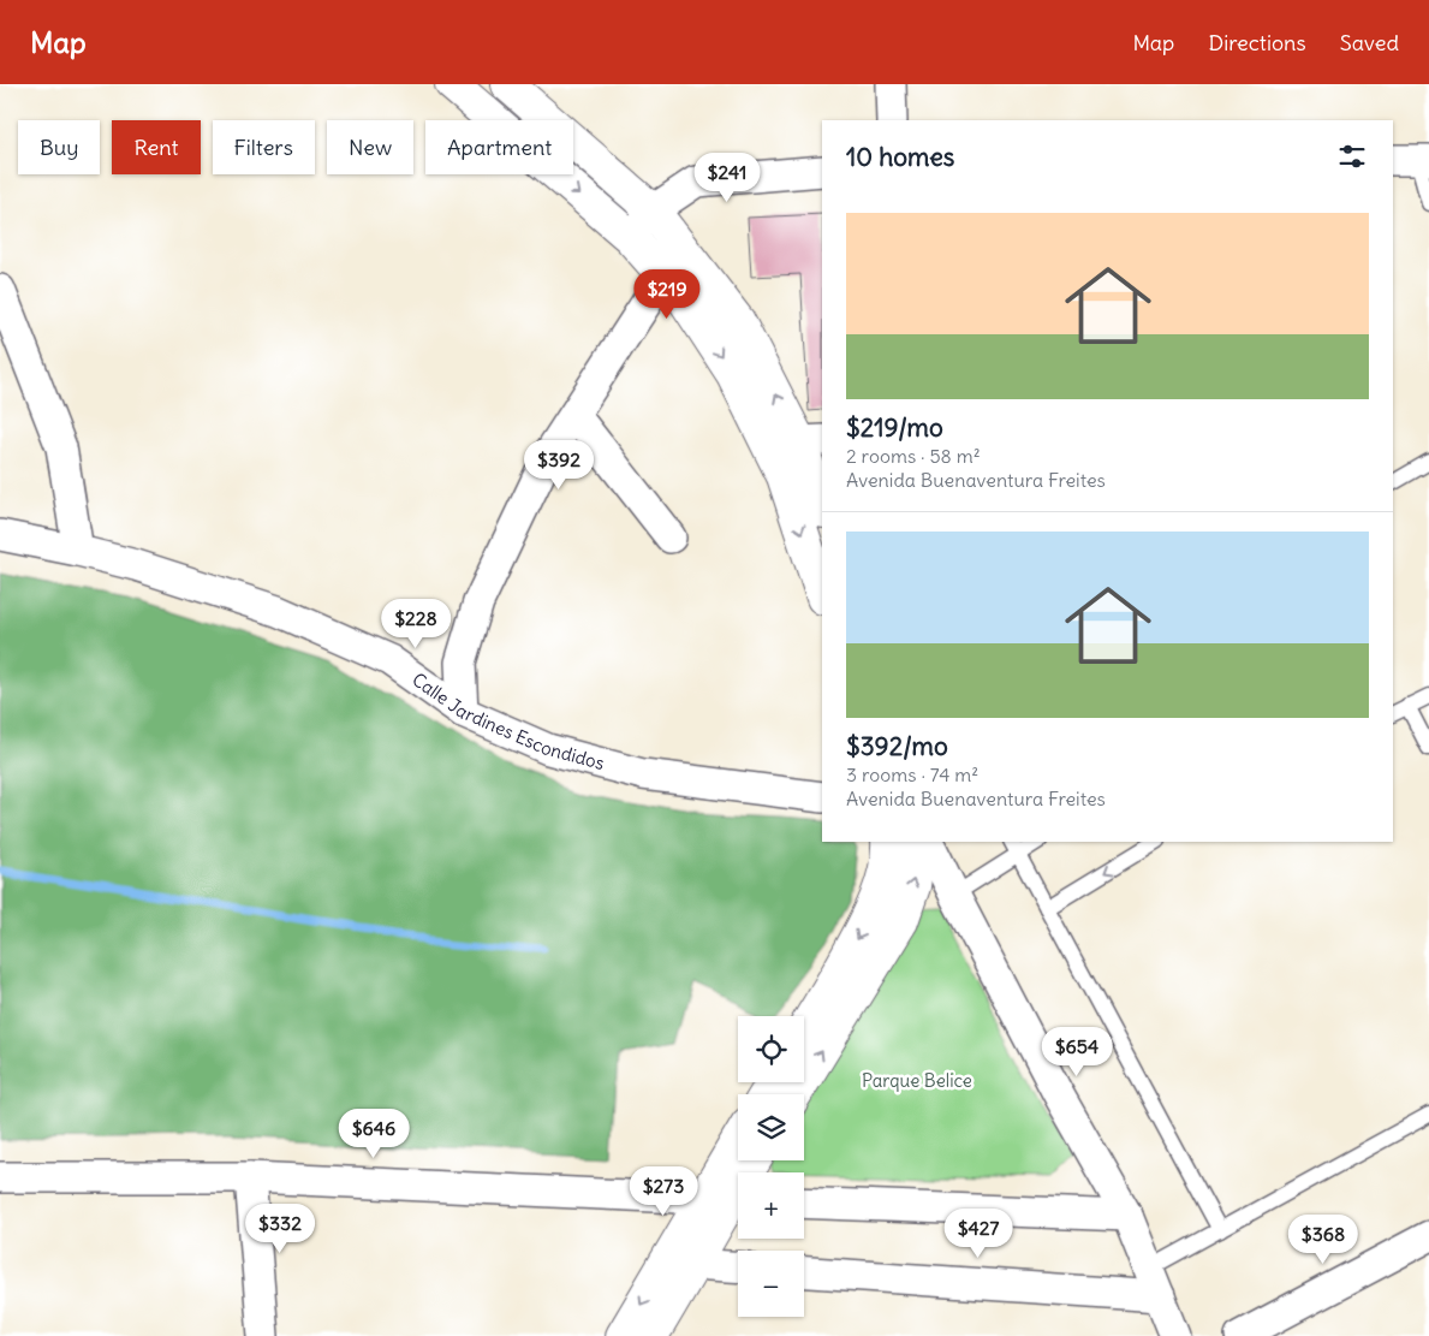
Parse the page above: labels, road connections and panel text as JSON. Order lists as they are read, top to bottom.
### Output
{
  "streets": {
    "street": ["Calle Jardines Escondidos"]
  },
  "parks": ["Parque Belice"],
  "page": {
    "header": "Map",
    "nav": ["Map", "Directions", "Saved"],
    "chip": [
      "Buy",
      "Rent",
      "Filters",
      "New",
      "Apartment"
    ],
    "heading": "10 homes",
    "price": [
      "$241",
      "$219",
      "$392",
      "$228",
      "$654",
      "$646",
      "$273",
      "$332",
      "$427",
      "$368"
    ],
    "list": [
      {
        "name": "$219/mo",
        "note": "2 rooms · 58 m² · Avenida Buenaventura Freites"
      },
      {
        "name": "$392/mo",
        "note": "3 rooms · 74 m² · Avenida Buenaventura Freites"
      }
    ],
    "map_buttons": ["+", "−"]
  }
}
